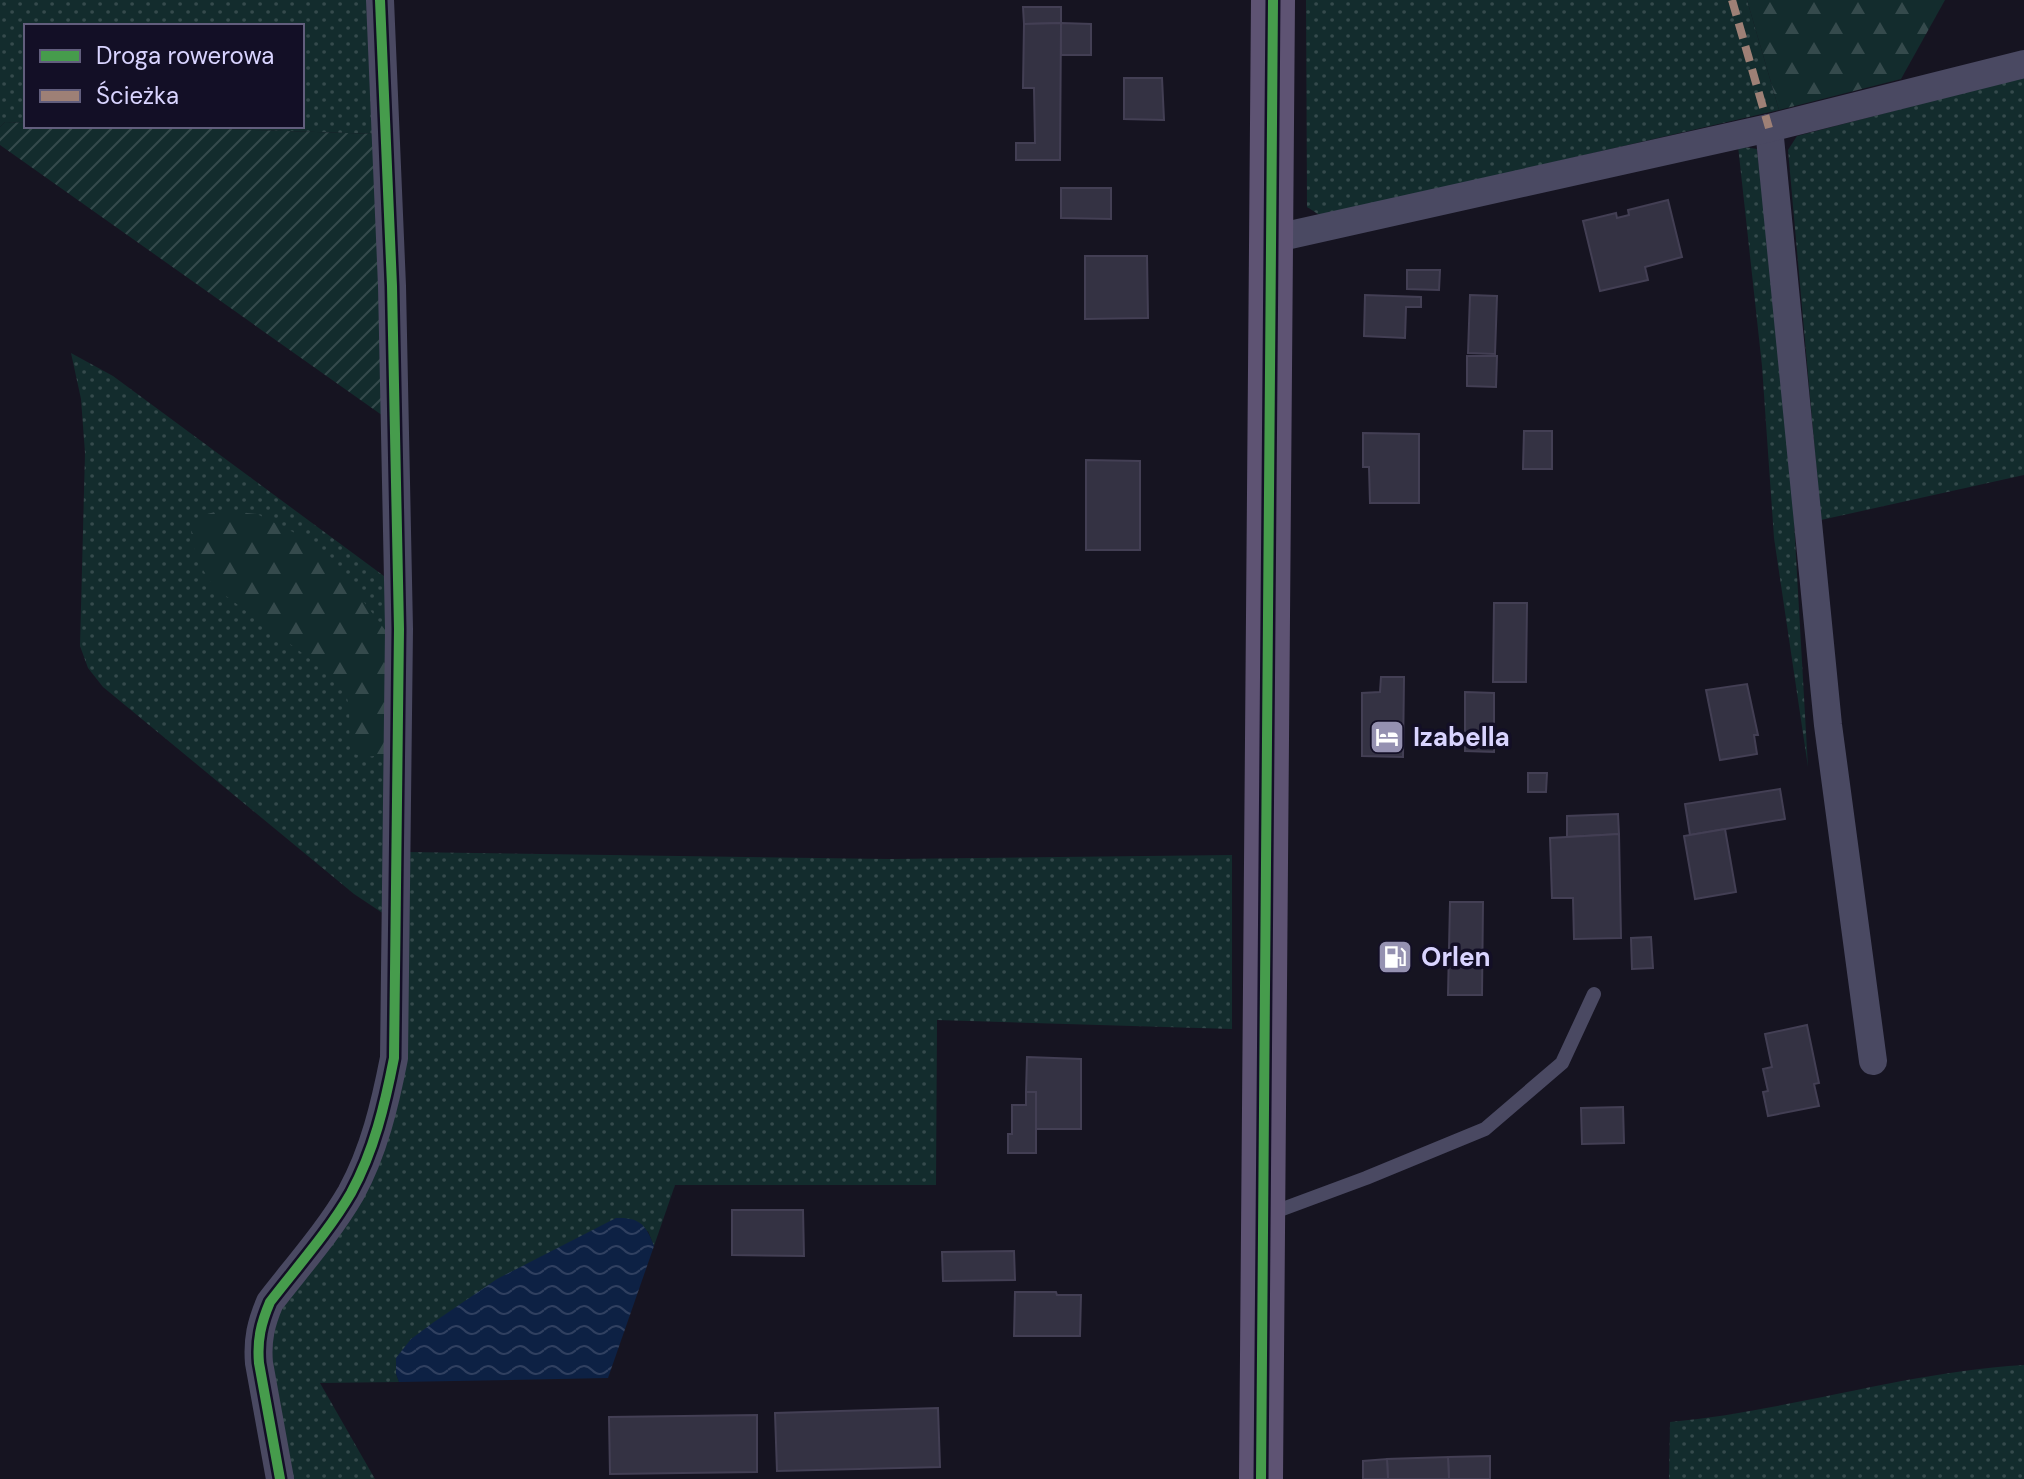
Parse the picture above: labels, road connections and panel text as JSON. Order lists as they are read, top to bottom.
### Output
{
  "places": {
    "hotel": ["Izabella"],
    "fuel station": ["Orlen"]
  },
  "legend": ["Droga rowerowa", "Ścieżka"]
}
